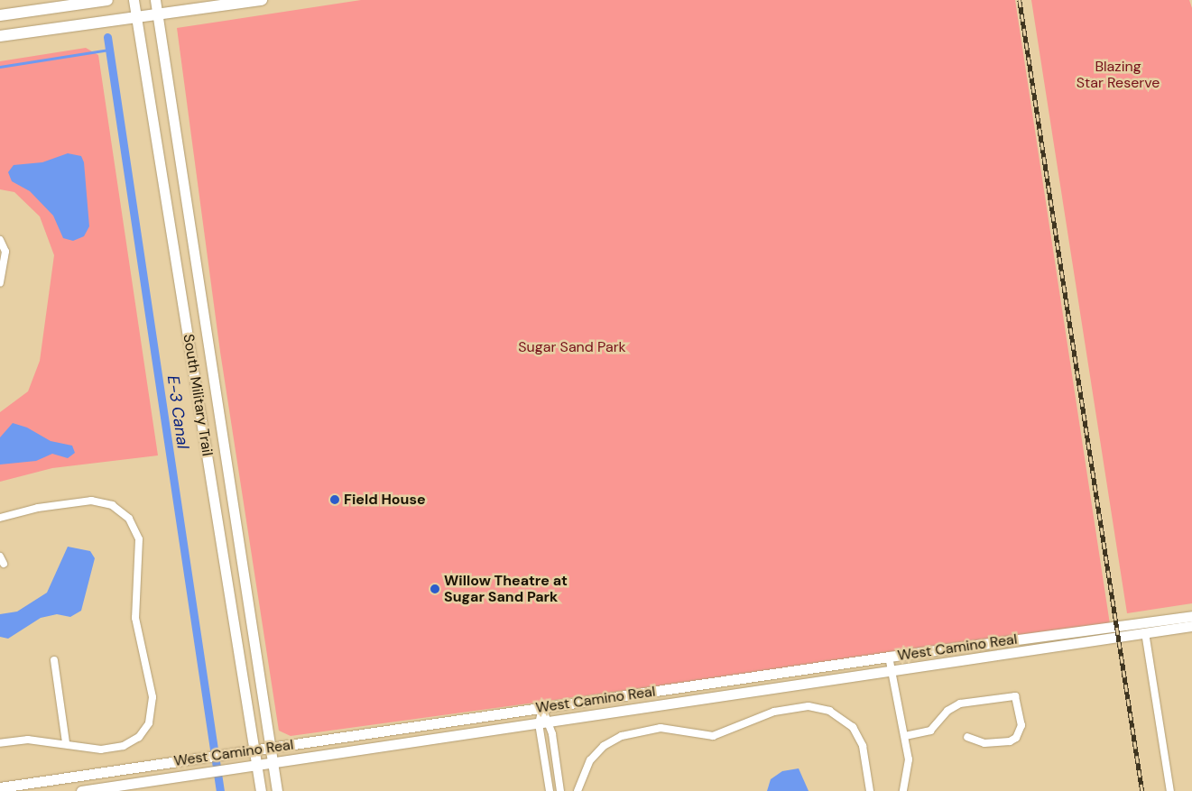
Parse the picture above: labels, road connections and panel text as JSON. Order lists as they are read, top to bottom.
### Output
{
  "streets": {
    "street": ["South Military Trail", "West Camino Real"]
  },
  "crossings": [
    ["South Military Trail", "West Camino Real"]
  ],
  "water": ["E-3 Canal"],
  "parks": ["Blazing Star Reserve", "Sugar Sand Park"],
  "places": ["Field House", "Willow Theatre at Sugar Sand Park"]
}
